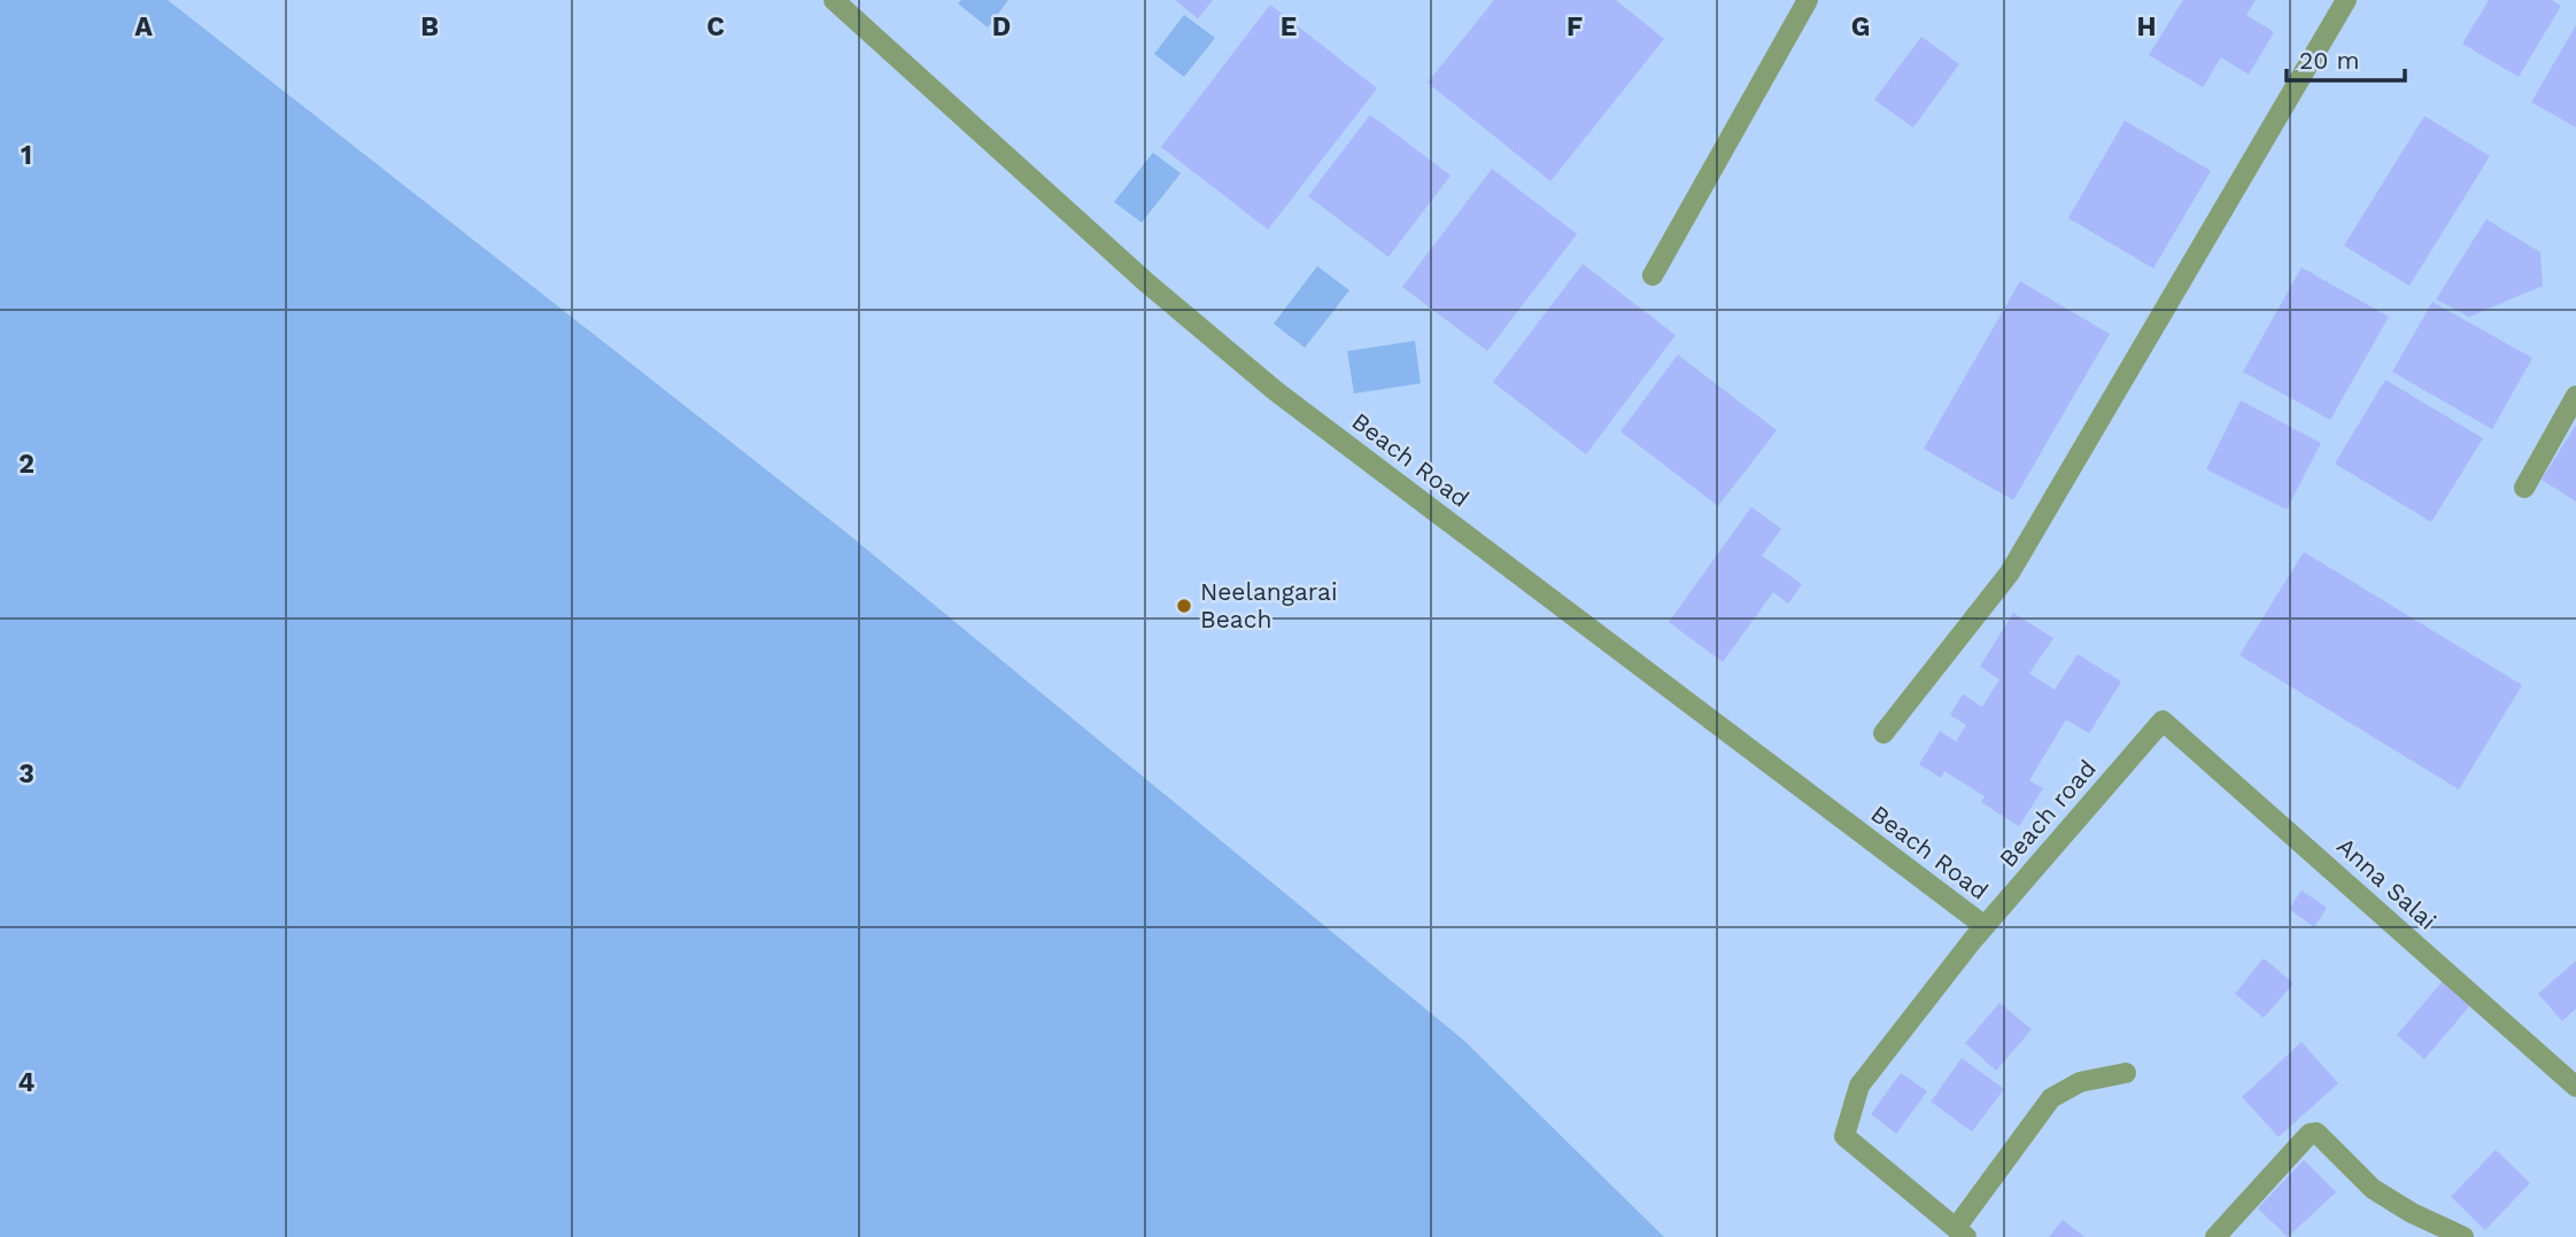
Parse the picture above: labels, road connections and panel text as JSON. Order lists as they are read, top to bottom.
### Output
{
  "streets": {
    "street": ["Beach Road", "Beach road", "Anna Salai"]
  },
  "crossings": [
    ["Beach Road", "Beach road"],
    ["Beach road", "Anna Salai"]
  ],
  "places": ["Neelangarai Beach"],
  "scale_bar": "20 m",
  "grid": {
    "columns": [
      "A",
      "B",
      "C",
      "D",
      "E",
      "F",
      "G",
      "H"
    ],
    "rows": [
      "1",
      "2",
      "3",
      "4"
    ]
  }
}
